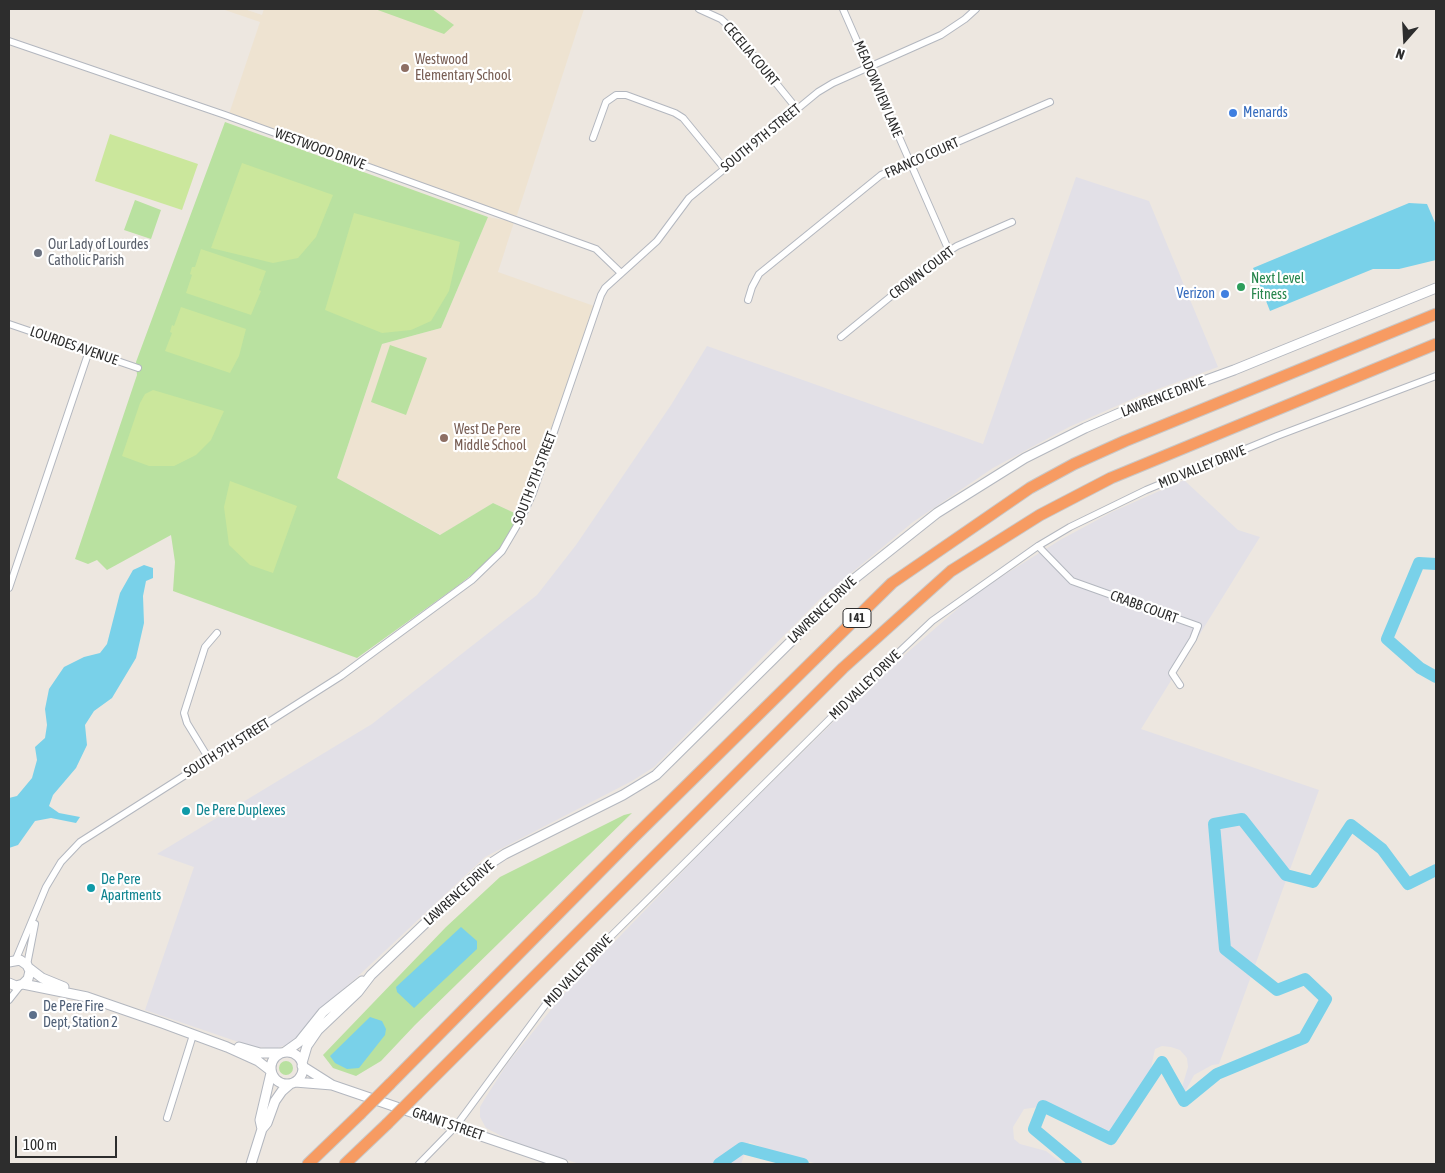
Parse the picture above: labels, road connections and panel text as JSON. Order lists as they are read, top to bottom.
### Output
{
  "streets": {
    "highway": ["I 41"],
    "main road": ["LAWRENCE DRIVE", "GRANT STREET"],
    "street": [
      "CECELIA COURT",
      "MEADOWVIEW LANE",
      "SOUTH 9TH STREET",
      "WESTWOOD DRIVE",
      "FRANCO COURT",
      "CROWN COURT",
      "LOURDES AVENUE",
      "MID VALLEY DRIVE",
      "CRABB COURT"
    ]
  },
  "crossings": [
    ["CECELIA COURT", "SOUTH 9TH STREET"],
    ["MEADOWVIEW LANE", "SOUTH 9TH STREET"],
    ["MEADOWVIEW LANE", "FRANCO COURT"],
    ["MEADOWVIEW LANE", "CROWN COURT"],
    ["SOUTH 9TH STREET", "WESTWOOD DRIVE"],
    ["LAWRENCE DRIVE", "GRANT STREET"],
    ["MID VALLEY DRIVE", "CRABB COURT"],
    ["MID VALLEY DRIVE", "GRANT STREET"]
  ],
  "places": [
    "Westwood Elementary School",
    "Menards",
    "Our Lady of Lourdes Catholic Parish",
    "Next Level Fitness",
    "Verizon",
    "West De Pere Middle School",
    "De Pere Duplexes",
    "De Pere Apartments",
    "De Pere Fire Dept, Station 2"
  ],
  "scale_bar": "100 m",
  "north": "bottom"
}
